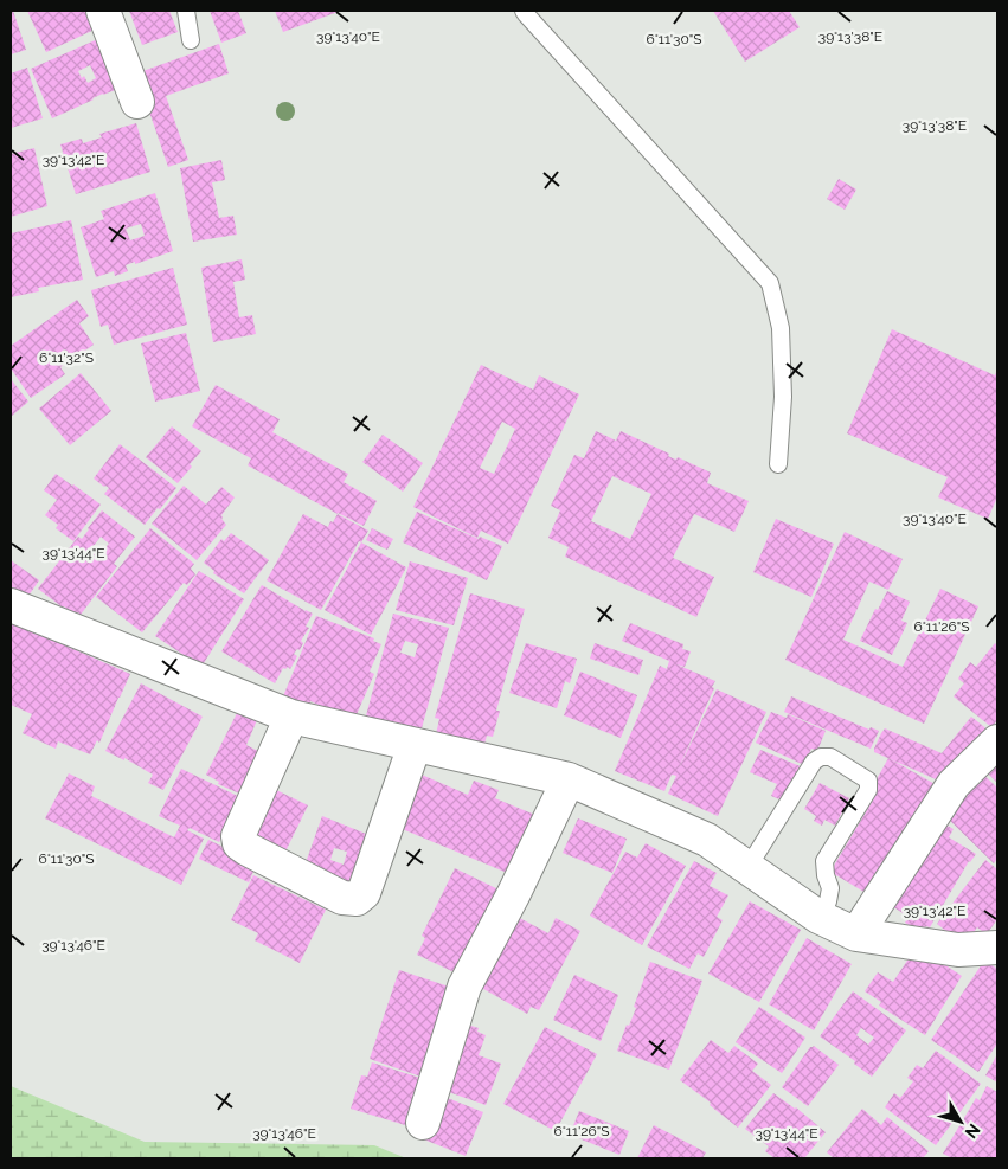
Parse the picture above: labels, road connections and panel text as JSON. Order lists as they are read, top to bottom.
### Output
{
  "north": "bottom right",
  "coordinates": [
    "39°13'40\"E",
    "39°13'38\"E",
    "6°11'30\"S",
    "39°13'42\"E",
    "6°11'32\"S",
    "39°13'44\"E",
    "6°11'26\"S",
    "39°13'46\"E"
  ]
}
